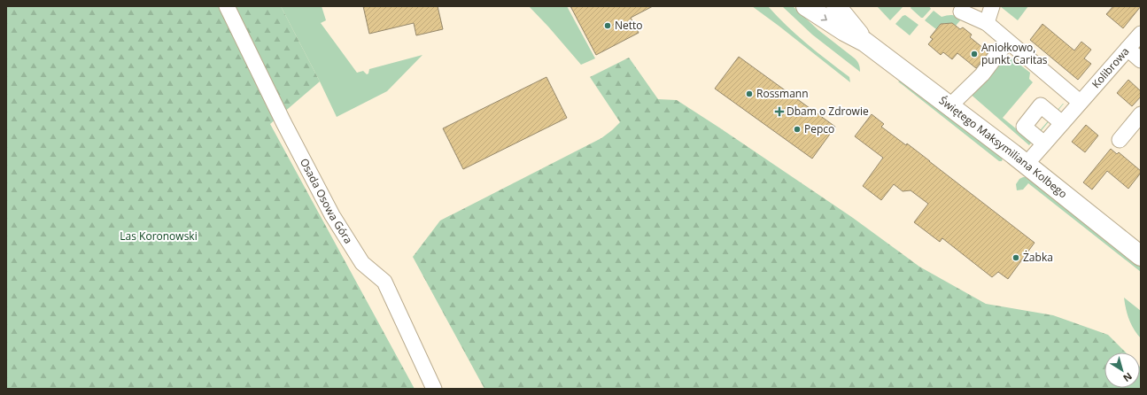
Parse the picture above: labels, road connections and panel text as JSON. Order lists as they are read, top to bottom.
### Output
{
  "streets": {
    "main road": ["Świętego Maksymiliana Kolbego"],
    "street": ["Kolibrowa", "Osada Osowa Góra"]
  },
  "crossings": [
    ["Kolibrowa", "Świętego Maksymiliana Kolbego"]
  ],
  "parks": ["Las Koronowski"],
  "places": {
    "other": [
      "Netto",
      "Aniołkowo, punkt Caritas",
      "Rossmann",
      "Pepco",
      "Żabka"
    ],
    "health": ["Dbam o Zdrowie"]
  },
  "north": "bottom right"
}
